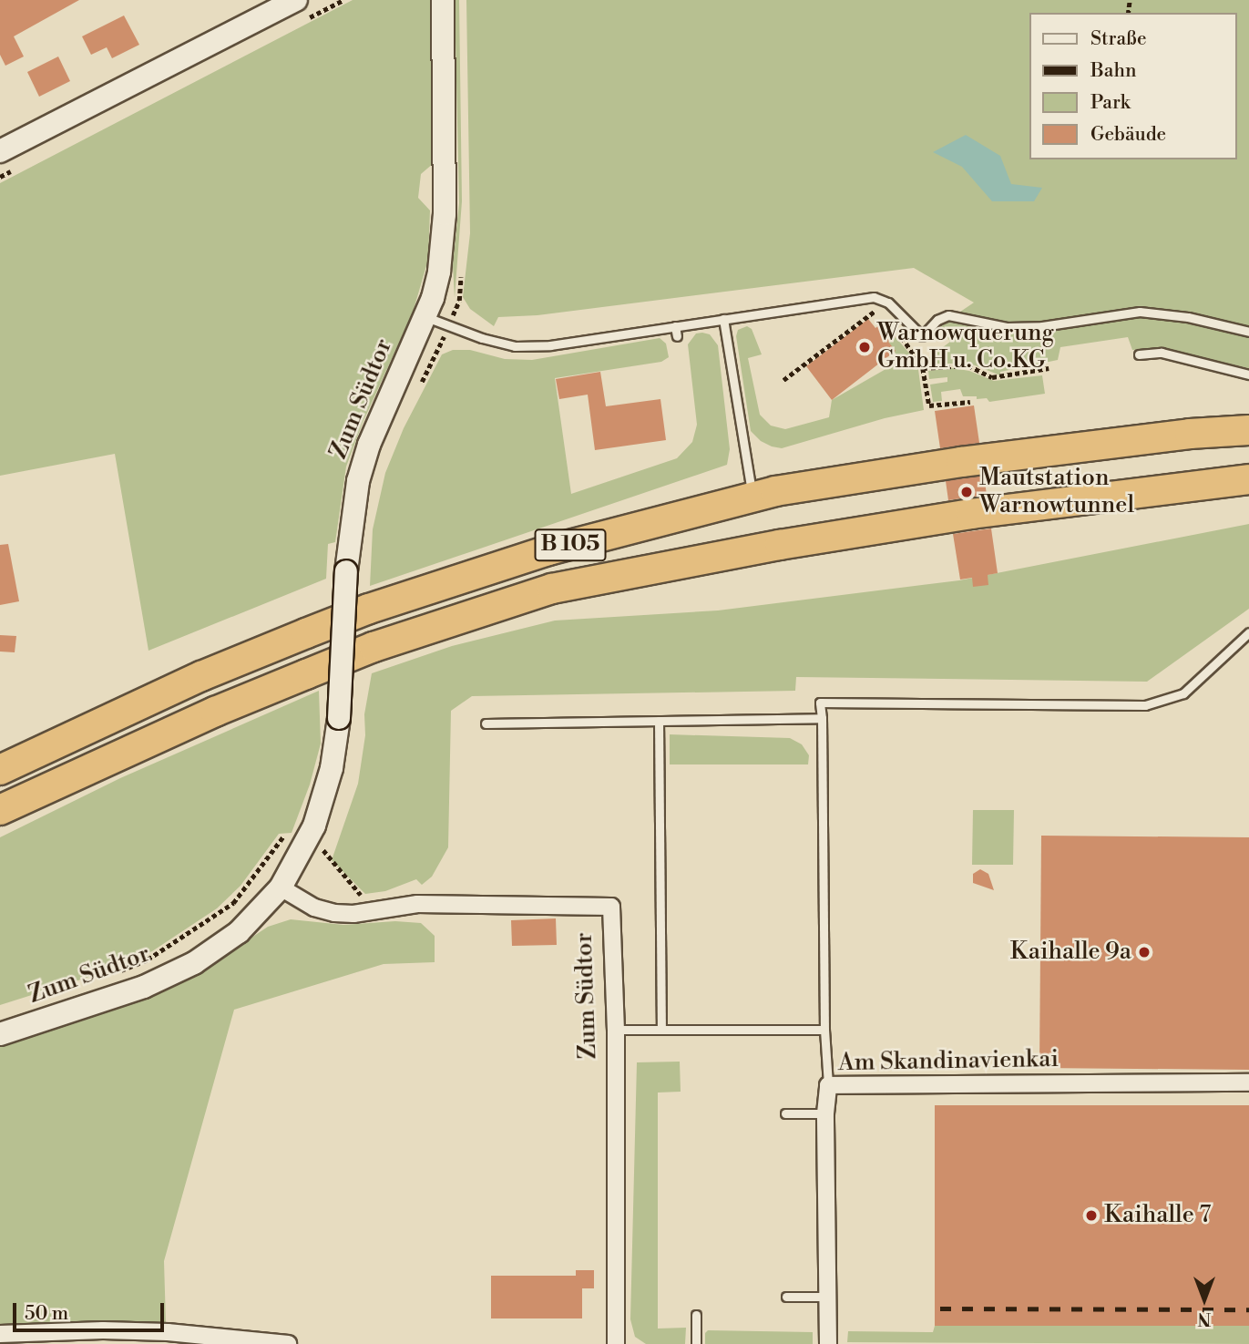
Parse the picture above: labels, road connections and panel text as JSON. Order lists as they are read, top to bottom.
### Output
{
  "streets": {
    "highway": ["B 105"],
    "street": ["Zum Südtor", "Am Skandinavienkai"]
  },
  "places": [
    "Warnowquerung GmbH u. Co.KG",
    "Mautstation Warnowtunnel",
    "Kaihalle 9a",
    "Kaihalle 7"
  ],
  "legend": [
    "Straße",
    "Bahn",
    "Park",
    "Gebäude"
  ],
  "scale_bar": "50 m",
  "north": "bottom"
}
